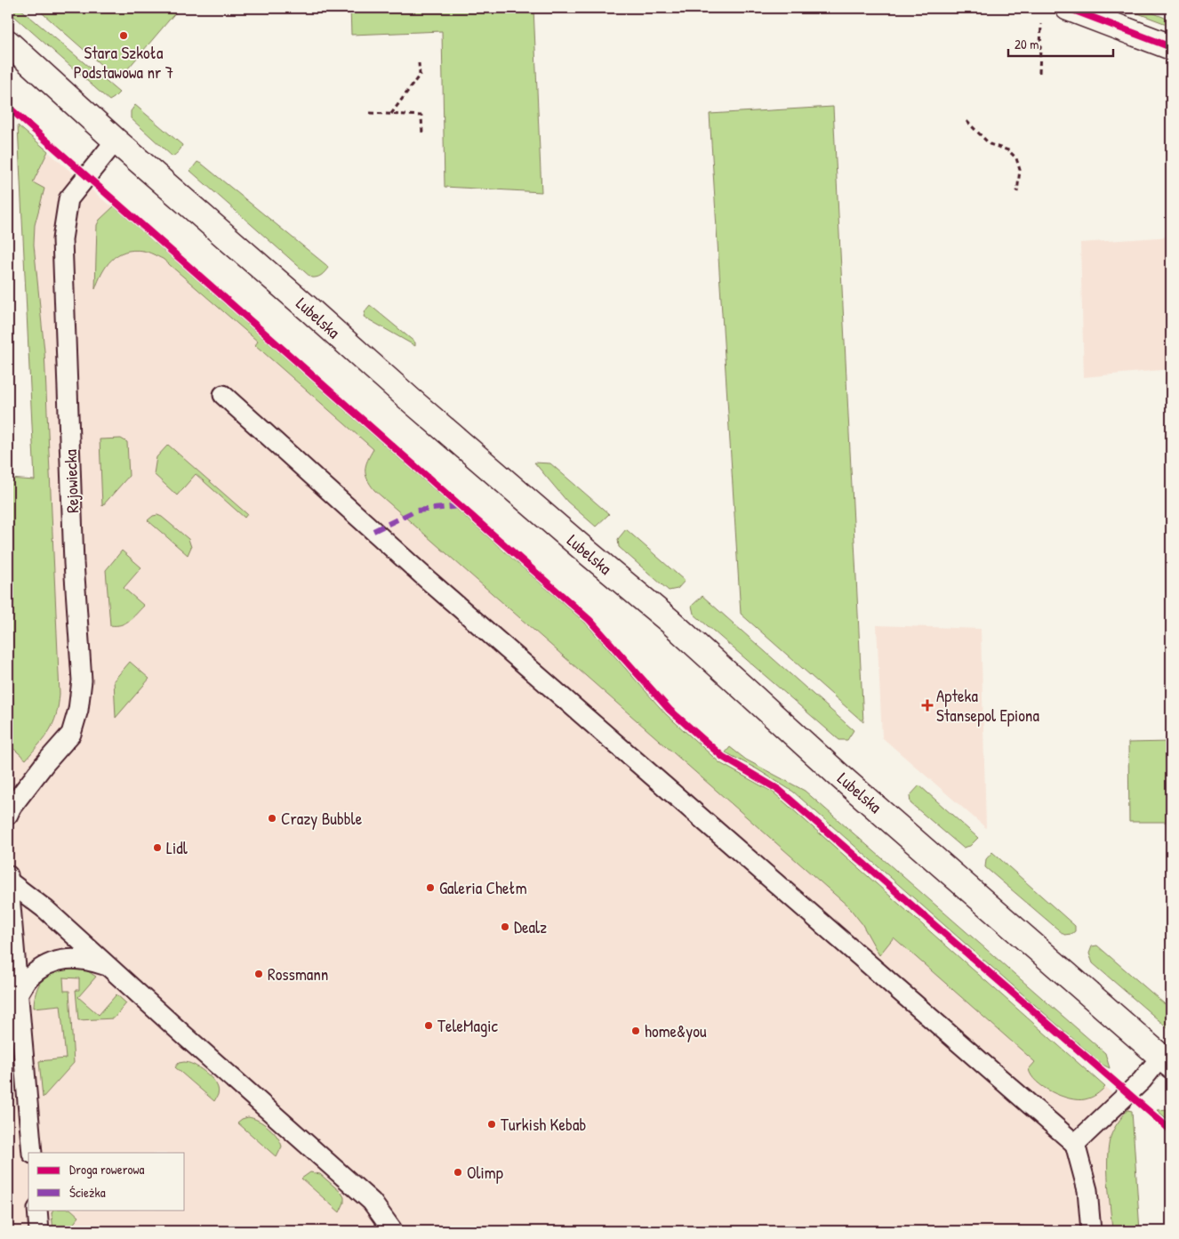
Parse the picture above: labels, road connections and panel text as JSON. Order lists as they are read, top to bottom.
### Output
{
  "streets": {
    "main road": ["Lubelska"],
    "lane": ["Rejowiecka"]
  },
  "crossings": [
    ["Lubelska", "Rejowiecka"]
  ],
  "places": {
    "other": [
      "Stara Szkoła Podstawowa nr 7",
      "Crazy Bubble",
      "Lidl",
      "Galeria Chełm",
      "Dealz",
      "Rossmann",
      "TeleMagic",
      "home&you",
      "Turkish Kebab",
      "Olimp"
    ],
    "health": ["Apteka Stansepol Epiona"]
  },
  "legend": ["Droga rowerowa", "Ścieżka"],
  "scale_bar": "20 m"
}
